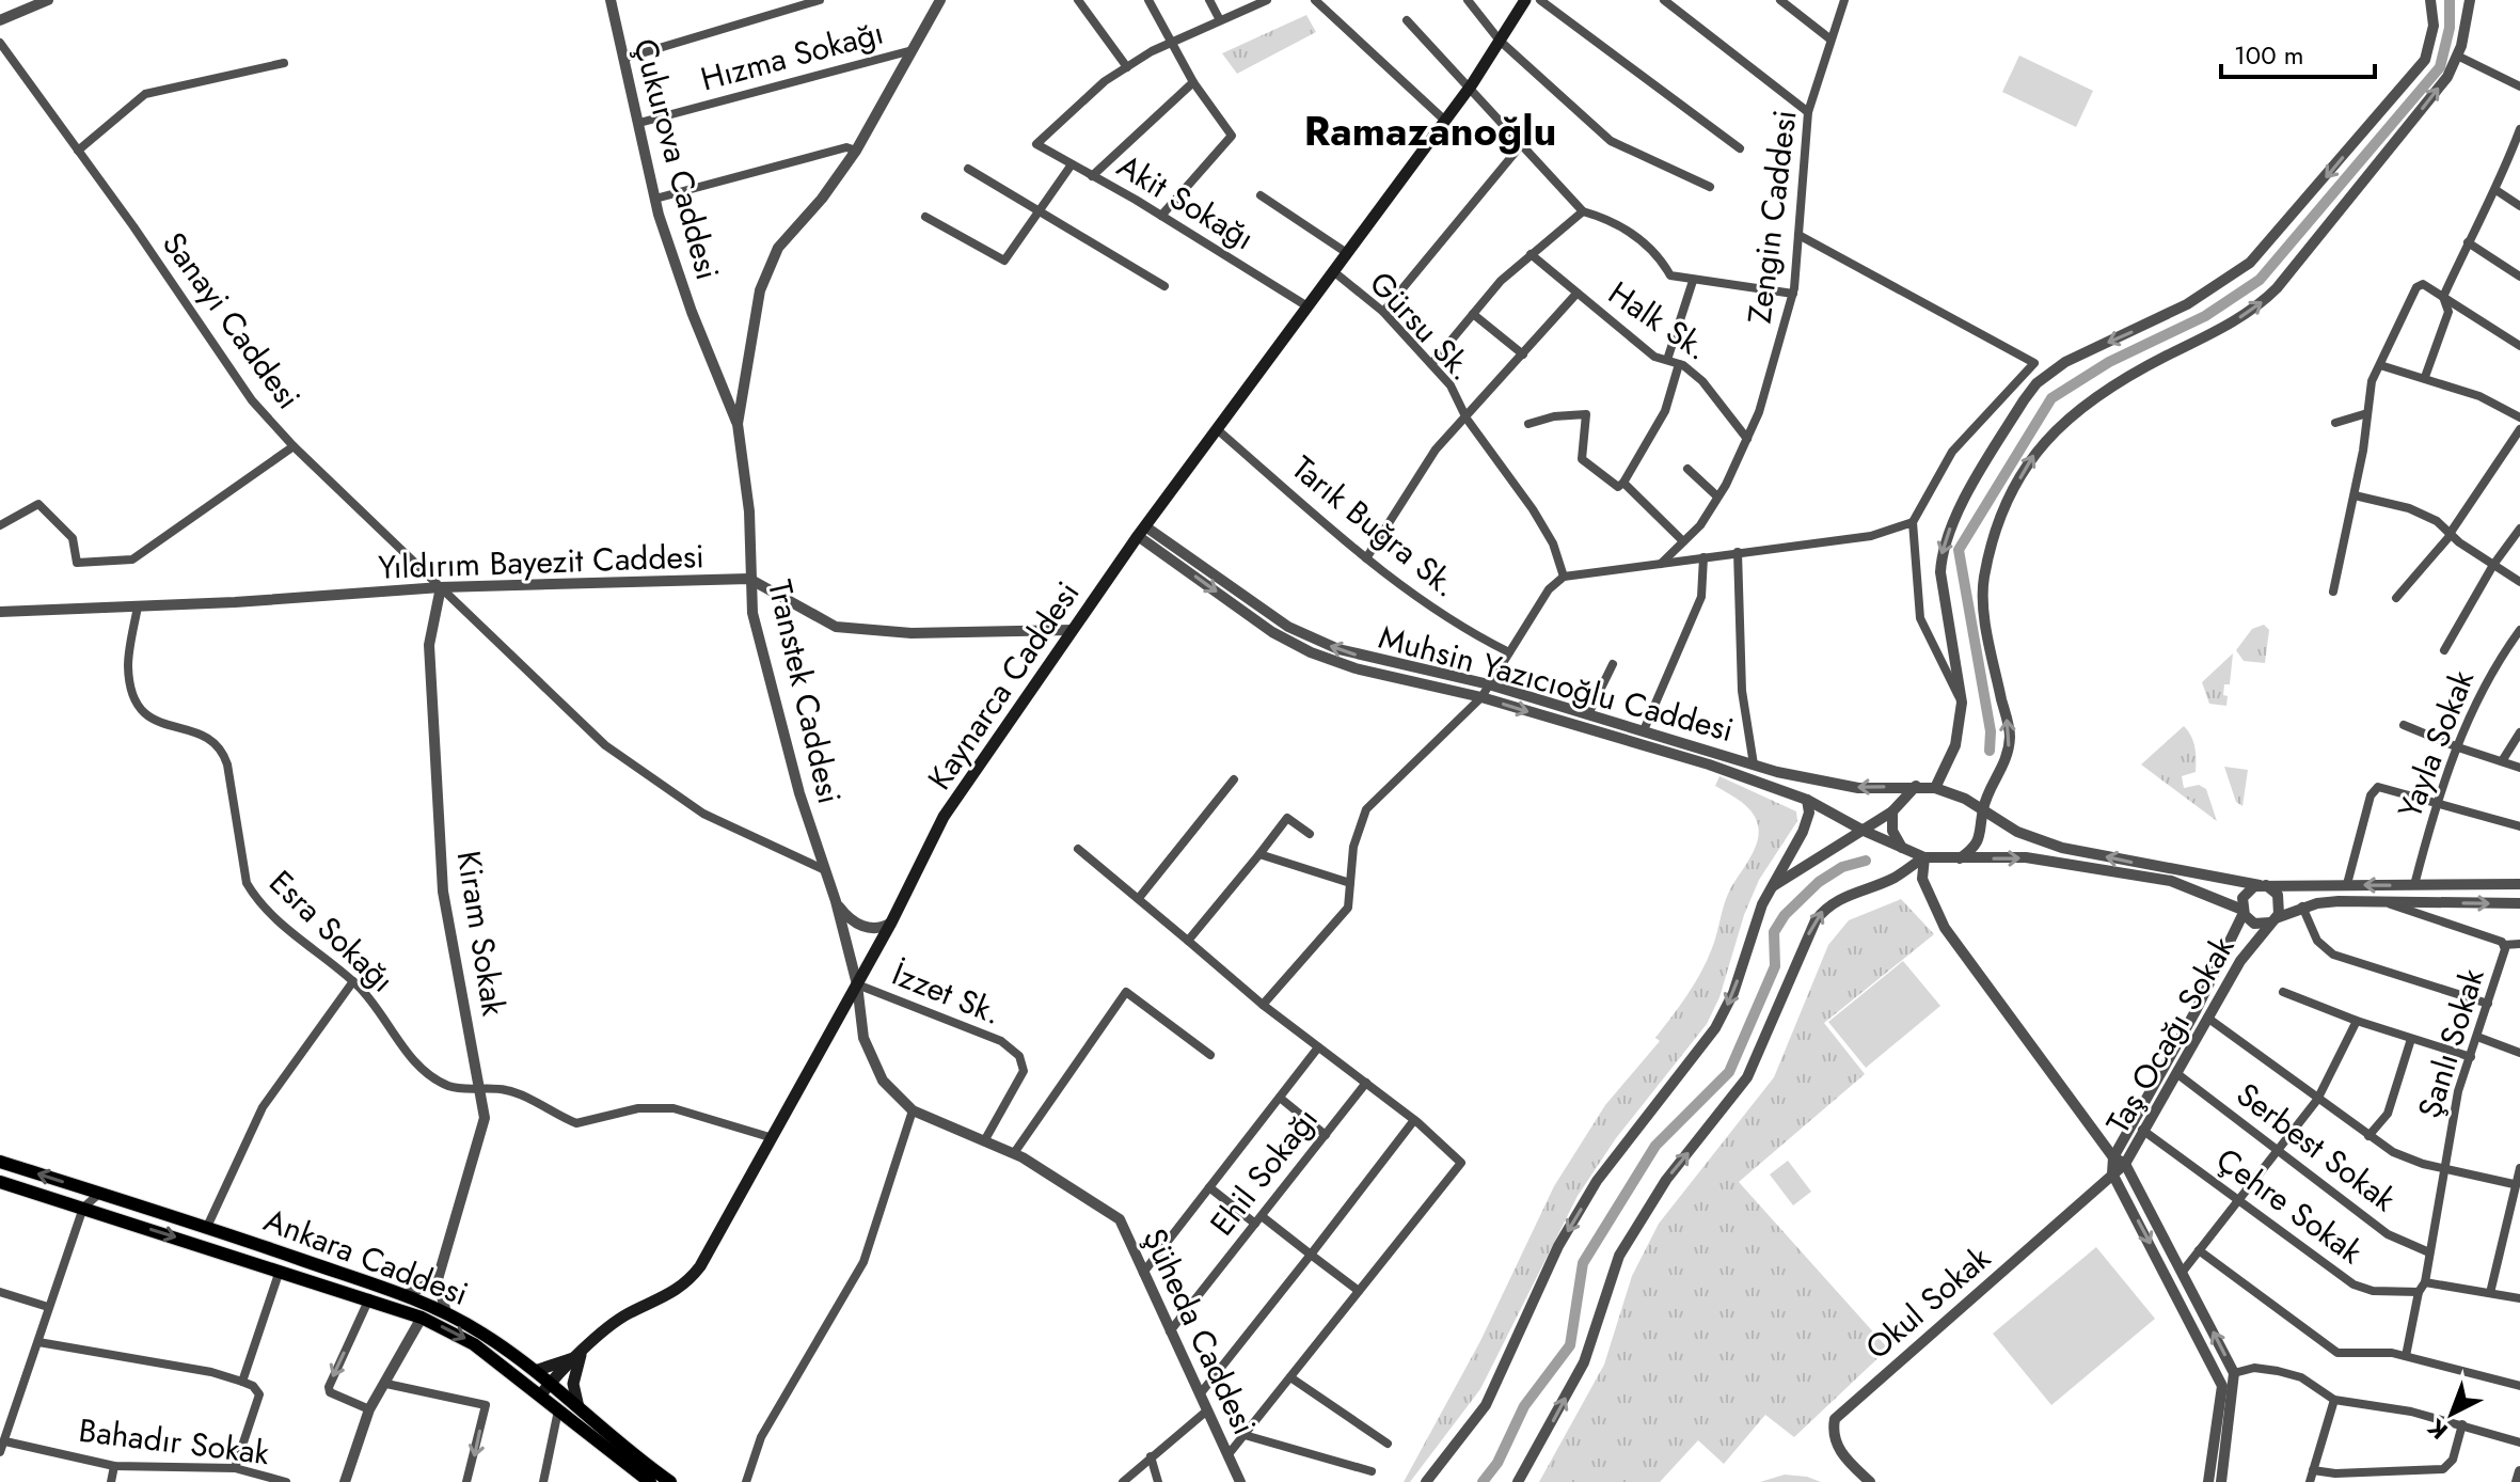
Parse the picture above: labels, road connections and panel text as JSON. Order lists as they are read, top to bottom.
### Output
{
  "streets": {
    "main road": ["Kaynarca Caddesi", "Ankara Caddesi"],
    "street": [
      "Hızma Sokağı",
      "Çukurova Caddesi",
      "Akit Sokağı",
      "Zengin Caddesi",
      "Sanayi Caddesi",
      "Halk Sk.",
      "Gürsu Sk.",
      "Tarık Buğra Sk.",
      "Yıldırım Bayezit Caddesi",
      "Muhsin Yazıcıoğlu Caddesi",
      "Transtek Caddesi",
      "Yayla Sokak",
      "Esra Sokağı",
      "Kiram Sokak",
      "İzzet Sk.",
      "Taş Ocağı Sokak",
      "Şanlı Sokak",
      "Serbest Sokak",
      "Ehil Sokağı",
      "Çehre Sokak",
      "Okul Sokak",
      "Şüheda Caddesi",
      "Bahadır Sokak"
    ]
  },
  "crossings": [
    ["Hızma Sokağı", "Çukurova Caddesi"],
    ["Hızma Sokağı", "Transtek Caddesi"],
    ["Çukurova Caddesi", "Transtek Caddesi"],
    ["Akit Sokağı", "Kaynarca Caddesi"],
    ["Zengin Caddesi", "Halk Sk."],
    ["Sanayi Caddesi", "Yıldırım Bayezit Caddesi"],
    ["Sanayi Caddesi", "Transtek Caddesi"],
    ["Sanayi Caddesi", "Kiram Sokak"],
    ["Gürsu Sk.", "Kaynarca Caddesi"],
    ["Tarık Buğra Sk.", "Kaynarca Caddesi"],
    ["Yıldırım Bayezit Caddesi", "Kaynarca Caddesi"],
    ["Yıldırım Bayezit Caddesi", "Transtek Caddesi"],
    ["Yıldırım Bayezit Caddesi", "Esra Sokağı"],
    ["Yıldırım Bayezit Caddesi", "Kiram Sokak"],
    ["Muhsin Yazıcıoğlu Caddesi", "Kaynarca Caddesi"],
    ["Muhsin Yazıcıoğlu Caddesi", "Yayla Sokak"],
    ["Muhsin Yazıcıoğlu Caddesi", "Taş Ocağı Sokak"],
    ["Kaynarca Caddesi", "Transtek Caddesi"],
    ["Kaynarca Caddesi", "Esra Sokağı"],
    ["Kaynarca Caddesi", "İzzet Sk."],
    ["Kaynarca Caddesi", "Ankara Caddesi"],
    ["Kaynarca Caddesi", "Şüheda Caddesi"],
    ["Transtek Caddesi", "İzzet Sk."],
    ["Transtek Caddesi", "Şüheda Caddesi"],
    ["Esra Sokağı", "Kiram Sokak"],
    ["İzzet Sk.", "Şüheda Caddesi"],
    ["Taş Ocağı Sokak", "Serbest Sokak"],
    ["Taş Ocağı Sokak", "Çehre Sokak"],
    ["Taş Ocağı Sokak", "Okul Sokak"],
    ["Şanlı Sokak", "Serbest Sokak"],
    ["Ehil Sokağı", "Şüheda Caddesi"]
  ],
  "districts": ["Ramazanoğlu"],
  "scale_bar": "100 m",
  "north": "bottom left"
}
